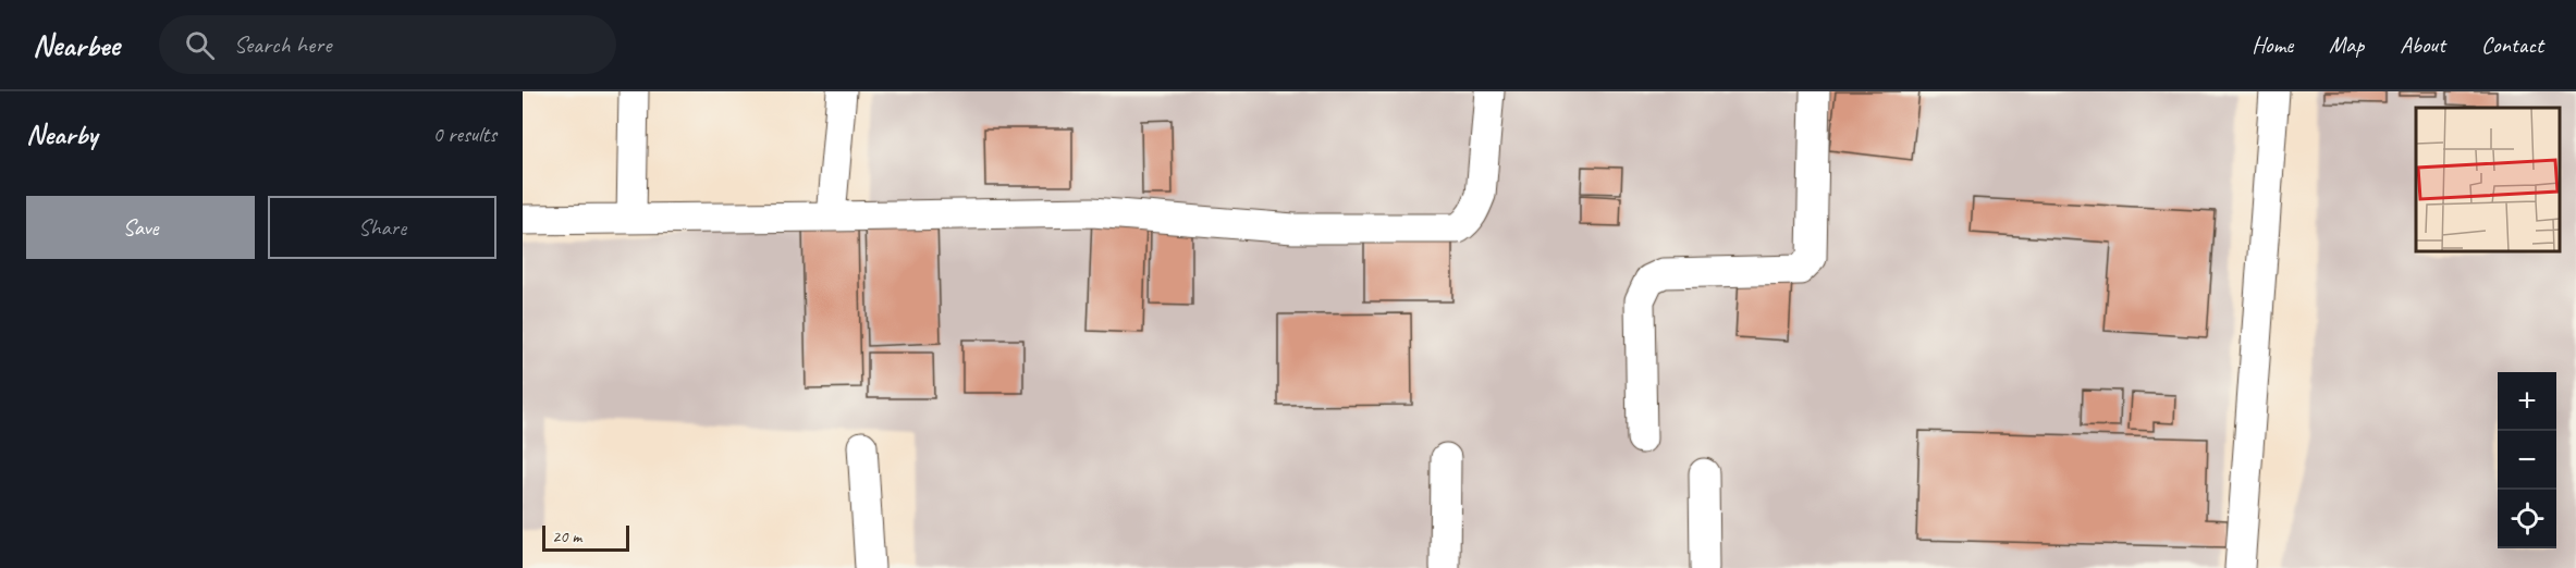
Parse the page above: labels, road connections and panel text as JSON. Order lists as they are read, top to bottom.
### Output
{
  "scale_bar": "20 m",
  "page": {
    "header": "Nearbee",
    "search": "Search here",
    "nav": [
      "Home",
      "Map",
      "About",
      "Contact"
    ],
    "heading": ["Nearby", "0 results"],
    "buttons": ["Save", "Share"],
    "map_buttons": ["+", "−"],
    "scale": "20 m"
  }
}
